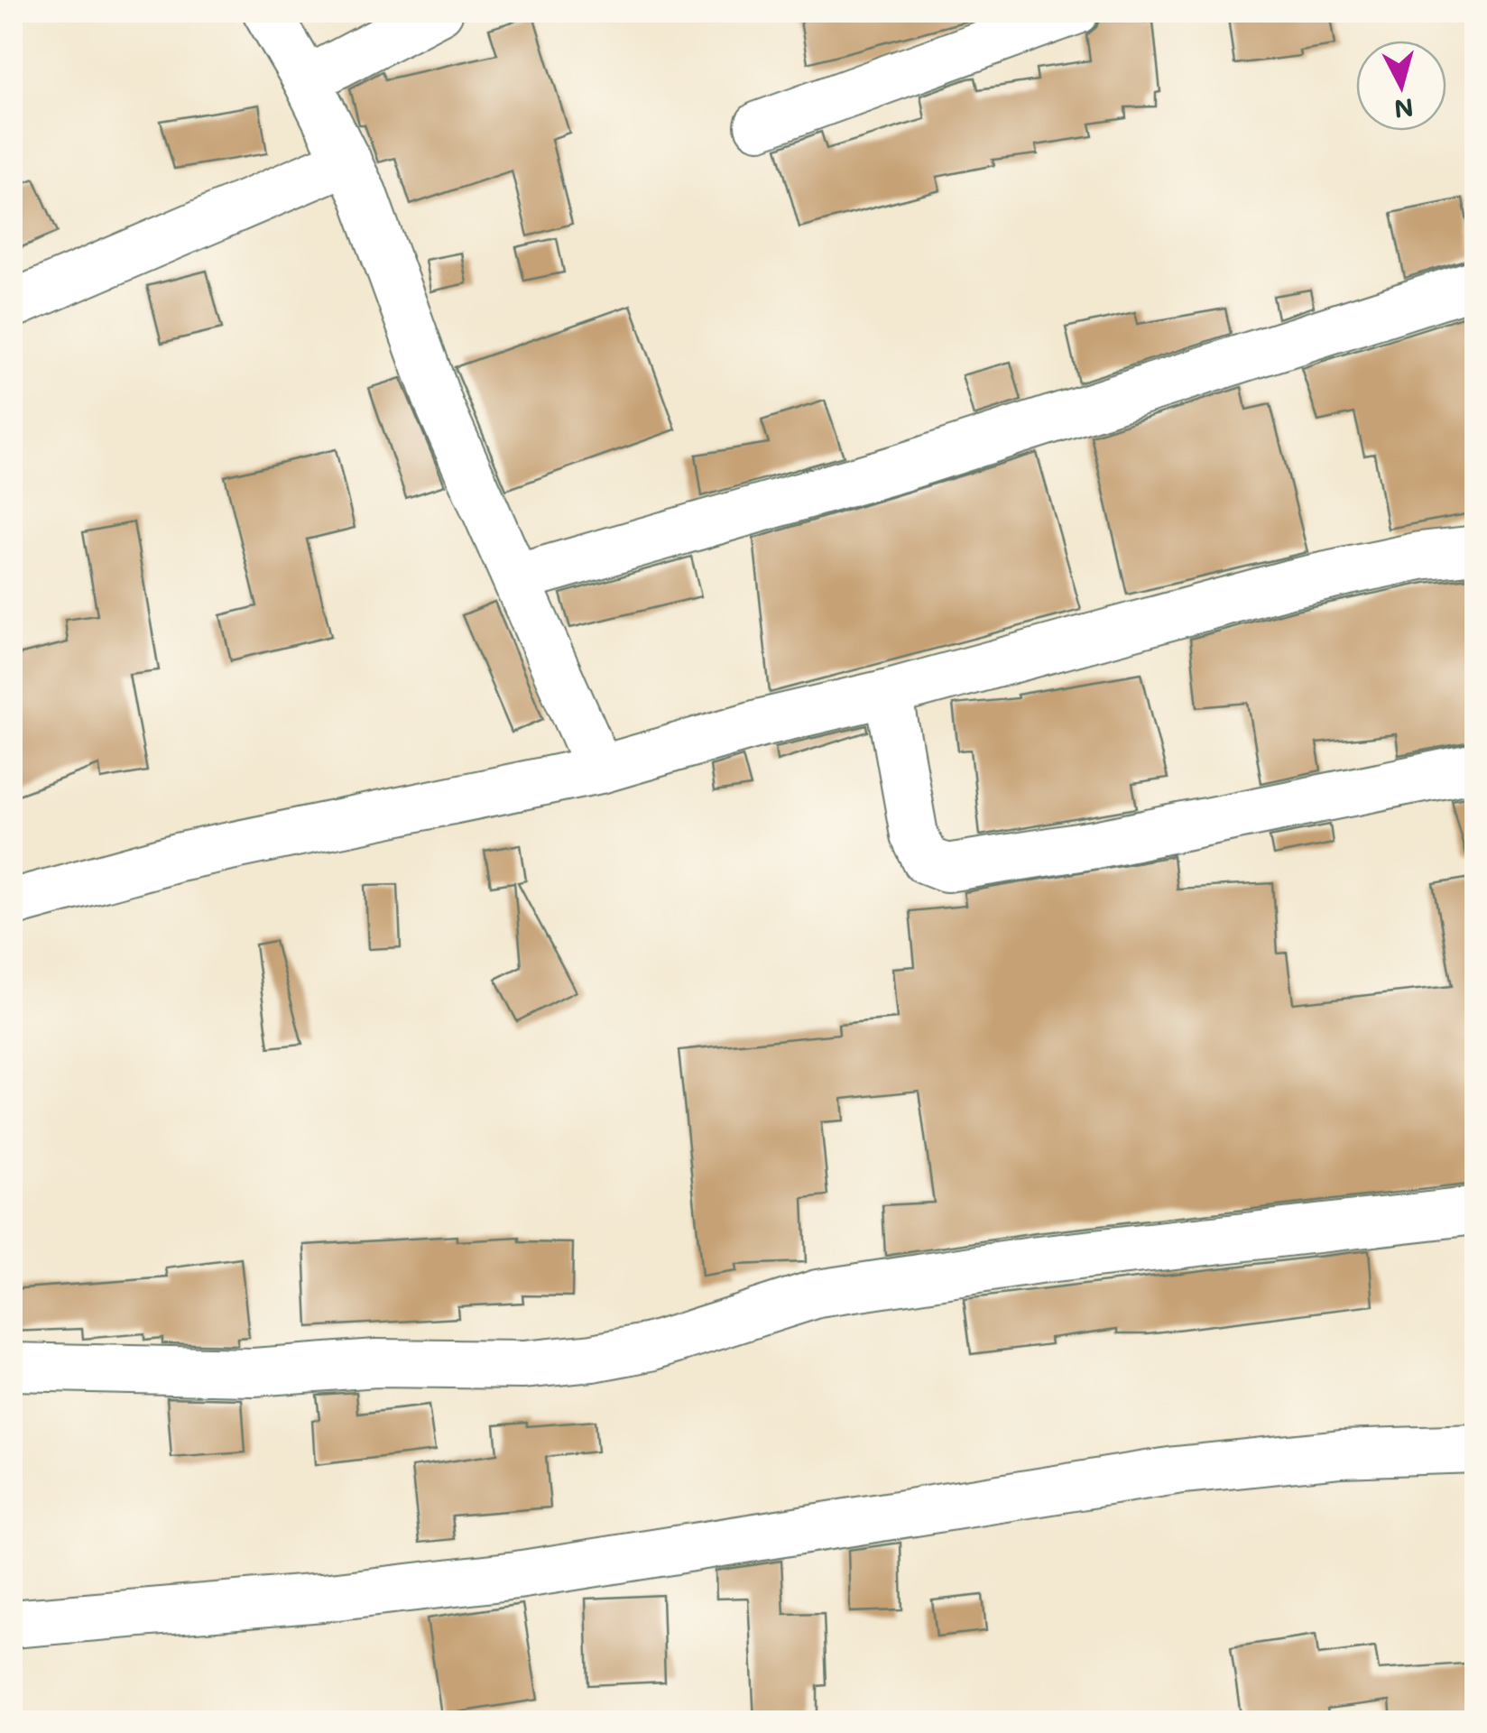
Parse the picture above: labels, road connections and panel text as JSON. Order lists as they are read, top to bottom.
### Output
{
  "north": "bottom"
}
